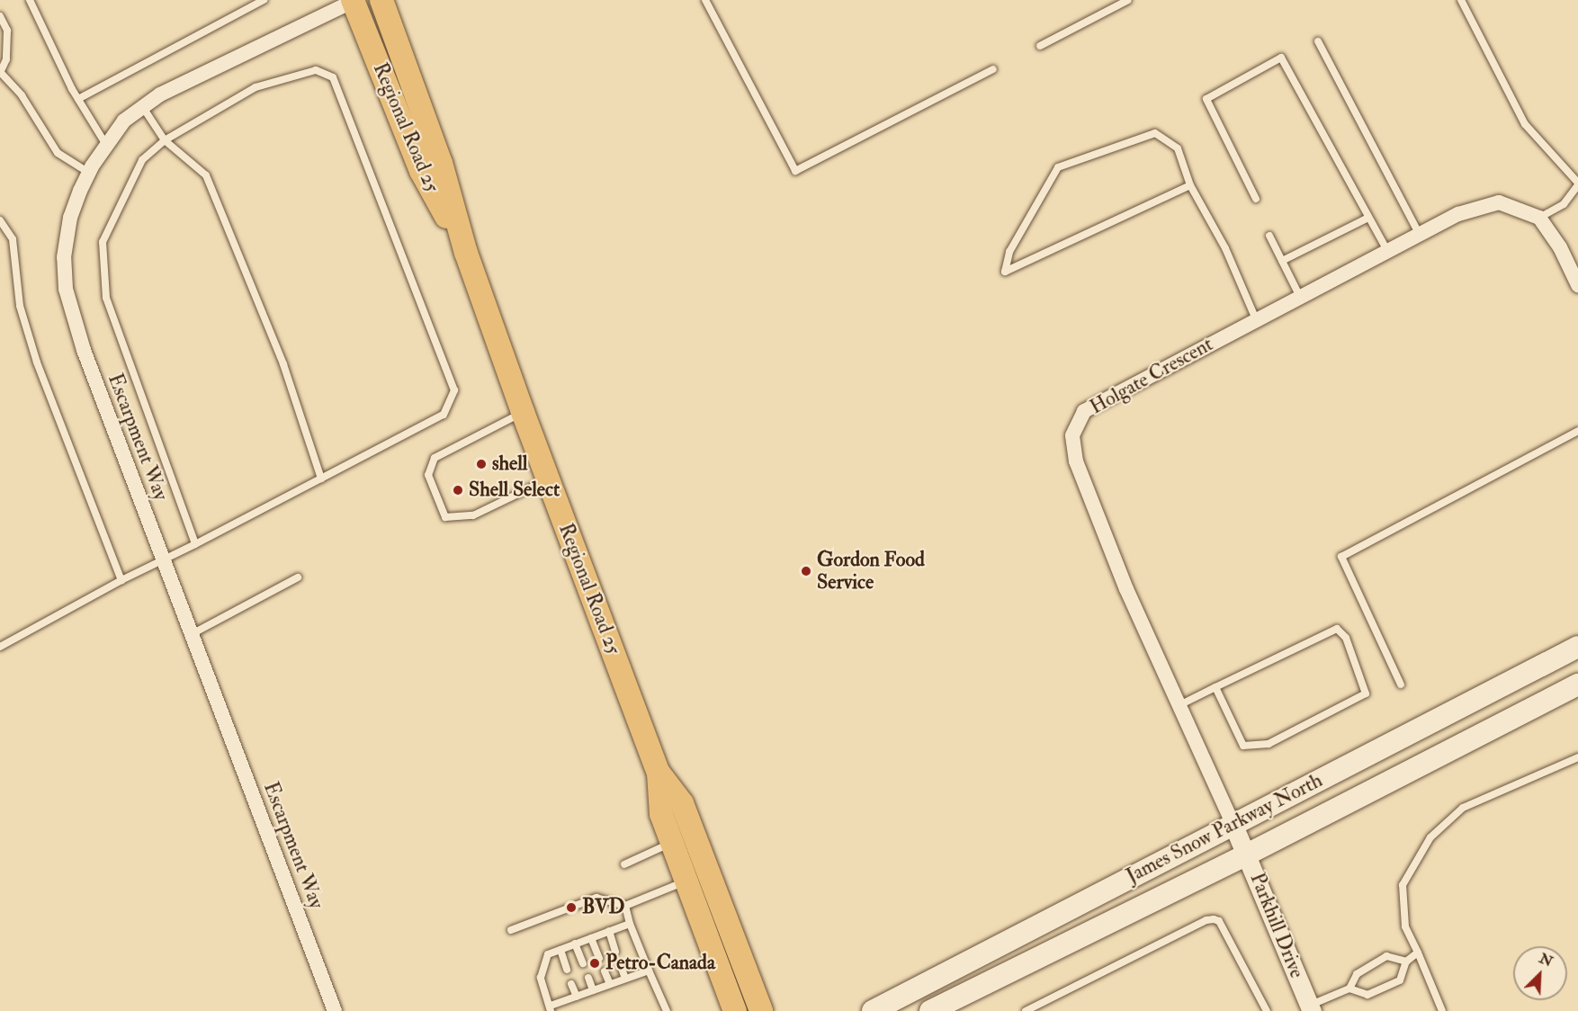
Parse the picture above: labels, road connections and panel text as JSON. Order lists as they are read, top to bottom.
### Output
{
  "streets": {
    "main road": ["Regional Road 25", "James Snow Parkway North"],
    "street": ["Holgate Crescent", "Escarpment Way", "Parkhill Drive"]
  },
  "crossings": [
    ["Regional Road 25", "Escarpment Way"],
    ["Holgate Crescent", "James Snow Parkway North"],
    ["Holgate Crescent", "Parkhill Drive"],
    ["James Snow Parkway North", "Parkhill Drive"]
  ],
  "places": [
    "shell",
    "Shell Select",
    "Gordon Food Service",
    "BVD",
    "Petro-Canada"
  ],
  "north": "top right"
}
